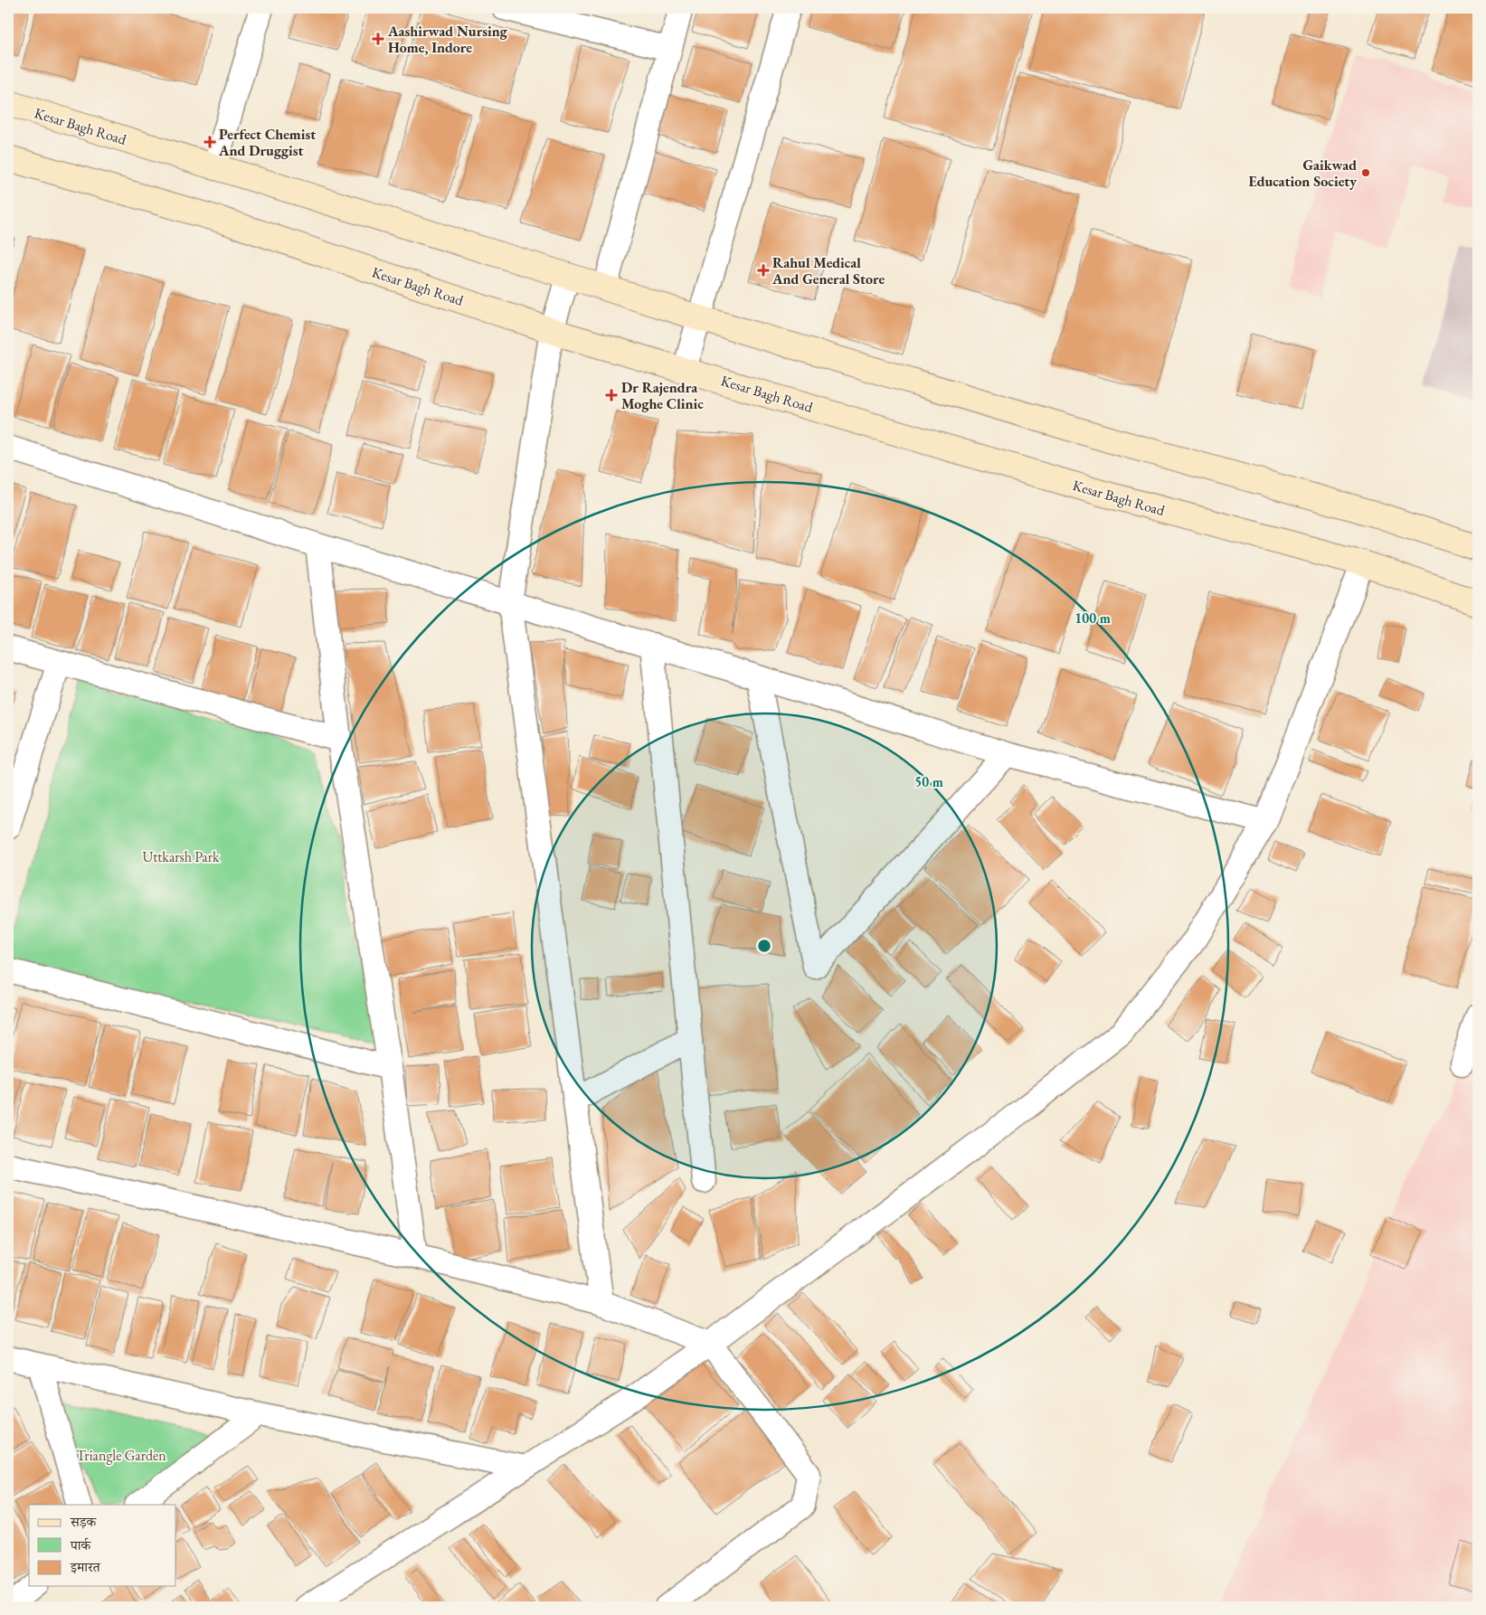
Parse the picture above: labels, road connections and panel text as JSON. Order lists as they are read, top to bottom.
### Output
{
  "streets": {
    "main road": ["Kesar Bagh Road"]
  },
  "parks": ["Uttkarsh Park", "Triangle Garden"],
  "places": {
    "health": [
      "Aashirwad Nursing Home, Indore",
      "Perfect Chemist And Druggist",
      "Rahul Medical And General Store",
      "Dr Rajendra Moghe Clinic"
    ],
    "other": ["Gaikwad Education Society"]
  },
  "legend": ["सड़क", "पार्क", "इमारत"],
  "rings": ["100 m", "50 m"]
}
